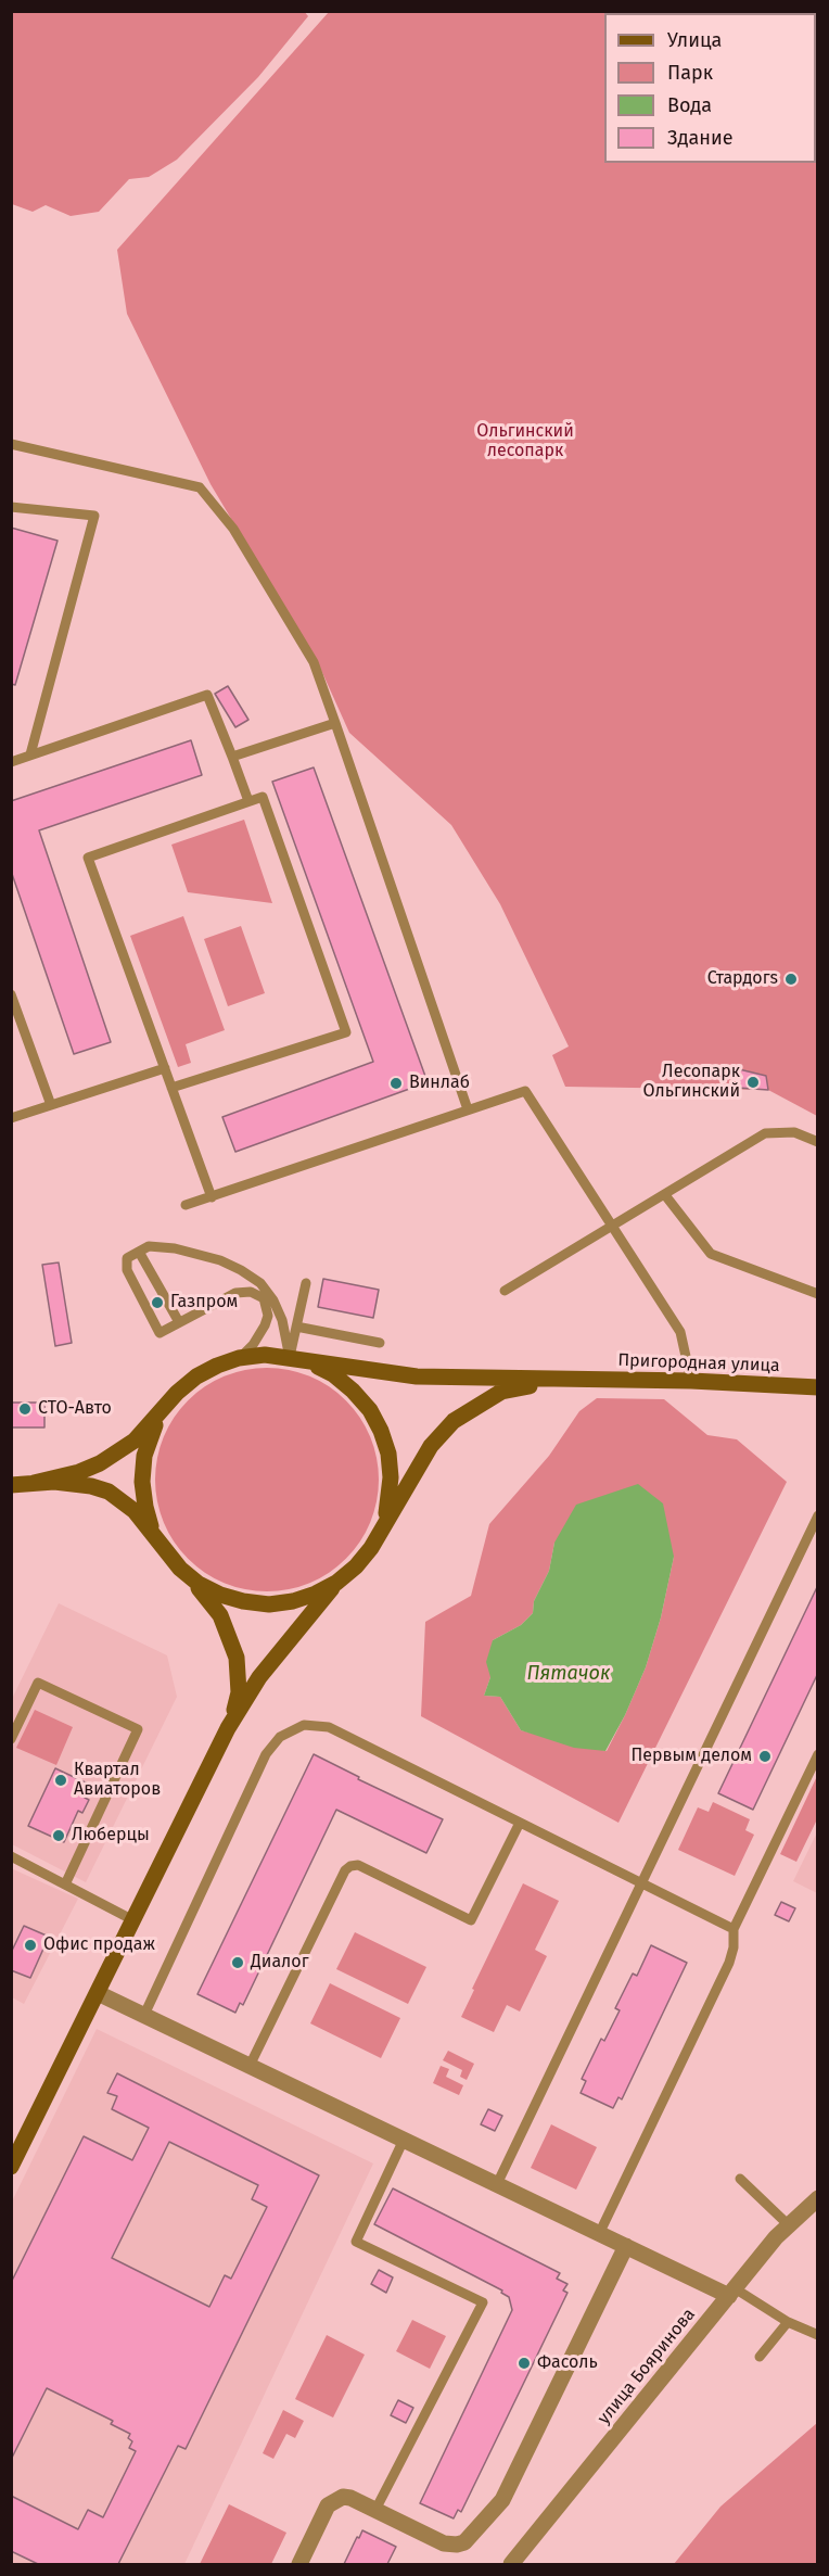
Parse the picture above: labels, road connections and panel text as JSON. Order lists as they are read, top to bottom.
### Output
{
  "streets": {
    "main road": ["Пригородная улица"],
    "street": ["улица Бояринова"]
  },
  "water": ["Пятачок"],
  "parks": ["Ольгинский лесопарк"],
  "places": [
    "Стардогs",
    "Лесопарк Ольгинский",
    "Винлаб",
    "Газпром",
    "СТО-Авто",
    "Первым делом",
    "Квартал Авиаторов",
    "Люберцы",
    "Офис продаж",
    "Диалог",
    "Фасоль"
  ],
  "legend": [
    "Улица",
    "Парк",
    "Вода",
    "Здание"
  ]
}
